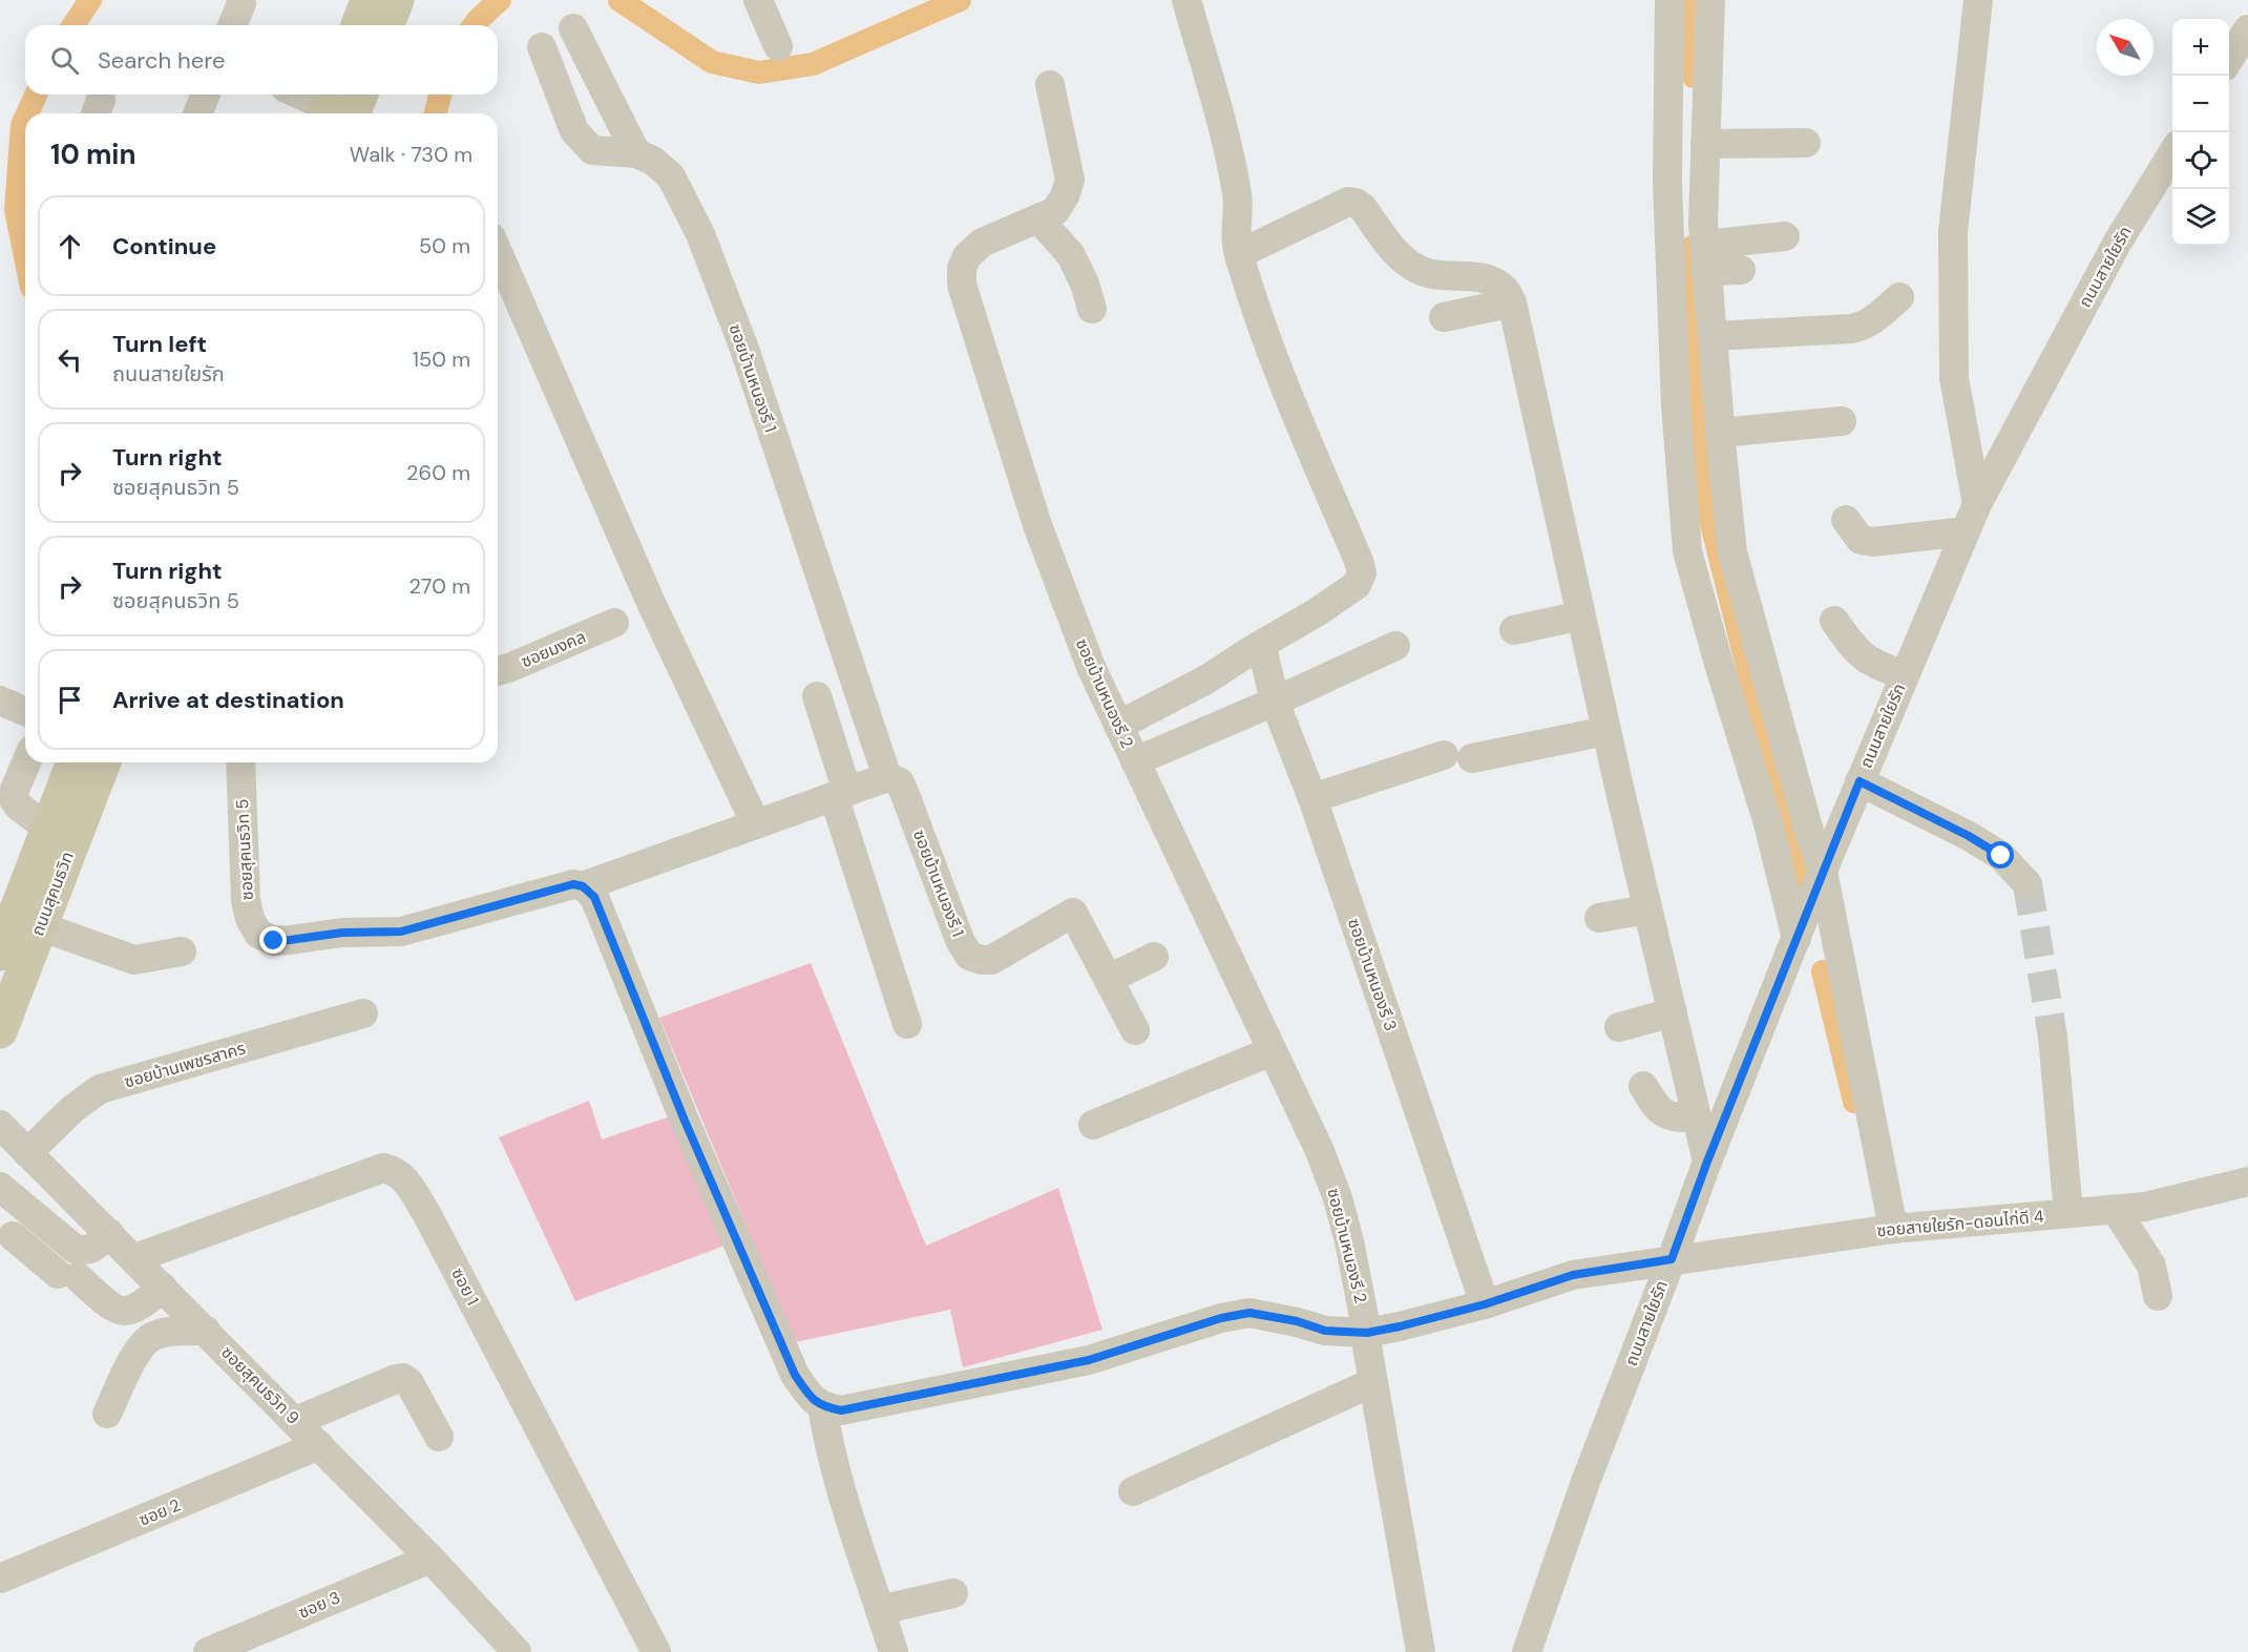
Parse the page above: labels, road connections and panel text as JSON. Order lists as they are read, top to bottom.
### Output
{
  "streets": {
    "main road": ["ถนนสุคนธวิท"],
    "street": [
      "ถนนสายใยรัก",
      "ซอยบ้านหนองรี 1",
      "ซอยมงคล",
      "ซอยบ้านหนองรี 2",
      "ซอยสุคนธวิท 5",
      "ซอยบ้านหนองรี 3",
      "ซอยบ้านเพชรสาคร",
      "ซอยสายใยรัก-ดอนไก่ดี 4",
      "ซอย 1",
      "ซอยสุคนธวิท 9",
      "ซอย 2",
      "ซอย 3"
    ]
  },
  "crossings": [
    ["ถนนสายใยรัก", "ซอยสายใยรัก-ดอนไก่ดี 4"],
    ["ซอยบ้านเพชรสาคร", "ซอยสุคนธวิท 9"],
    ["ซอย 1", "ซอยสุคนธวิท 9"],
    ["ซอยสุคนธวิท 9", "ซอย 2"],
    ["ซอยสุคนธวิท 9", "ซอย 3"]
  ],
  "north": "top left",
  "page": {
    "map_buttons": ["+", "−"],
    "search": "Search here",
    "heading": ["10 min", "Walk · 730 m"],
    "list": [
      ["Continue", "50 m"],
      ["Turn left", "ถนนสายใยรัก", "150 m"],
      ["Turn right", "ซอยสุคนธวิท 5", "260 m"],
      ["Turn right", "ซอยสุคนธวิท 5", "270 m"],
      "Arrive at destination"
    ]
  }
}
